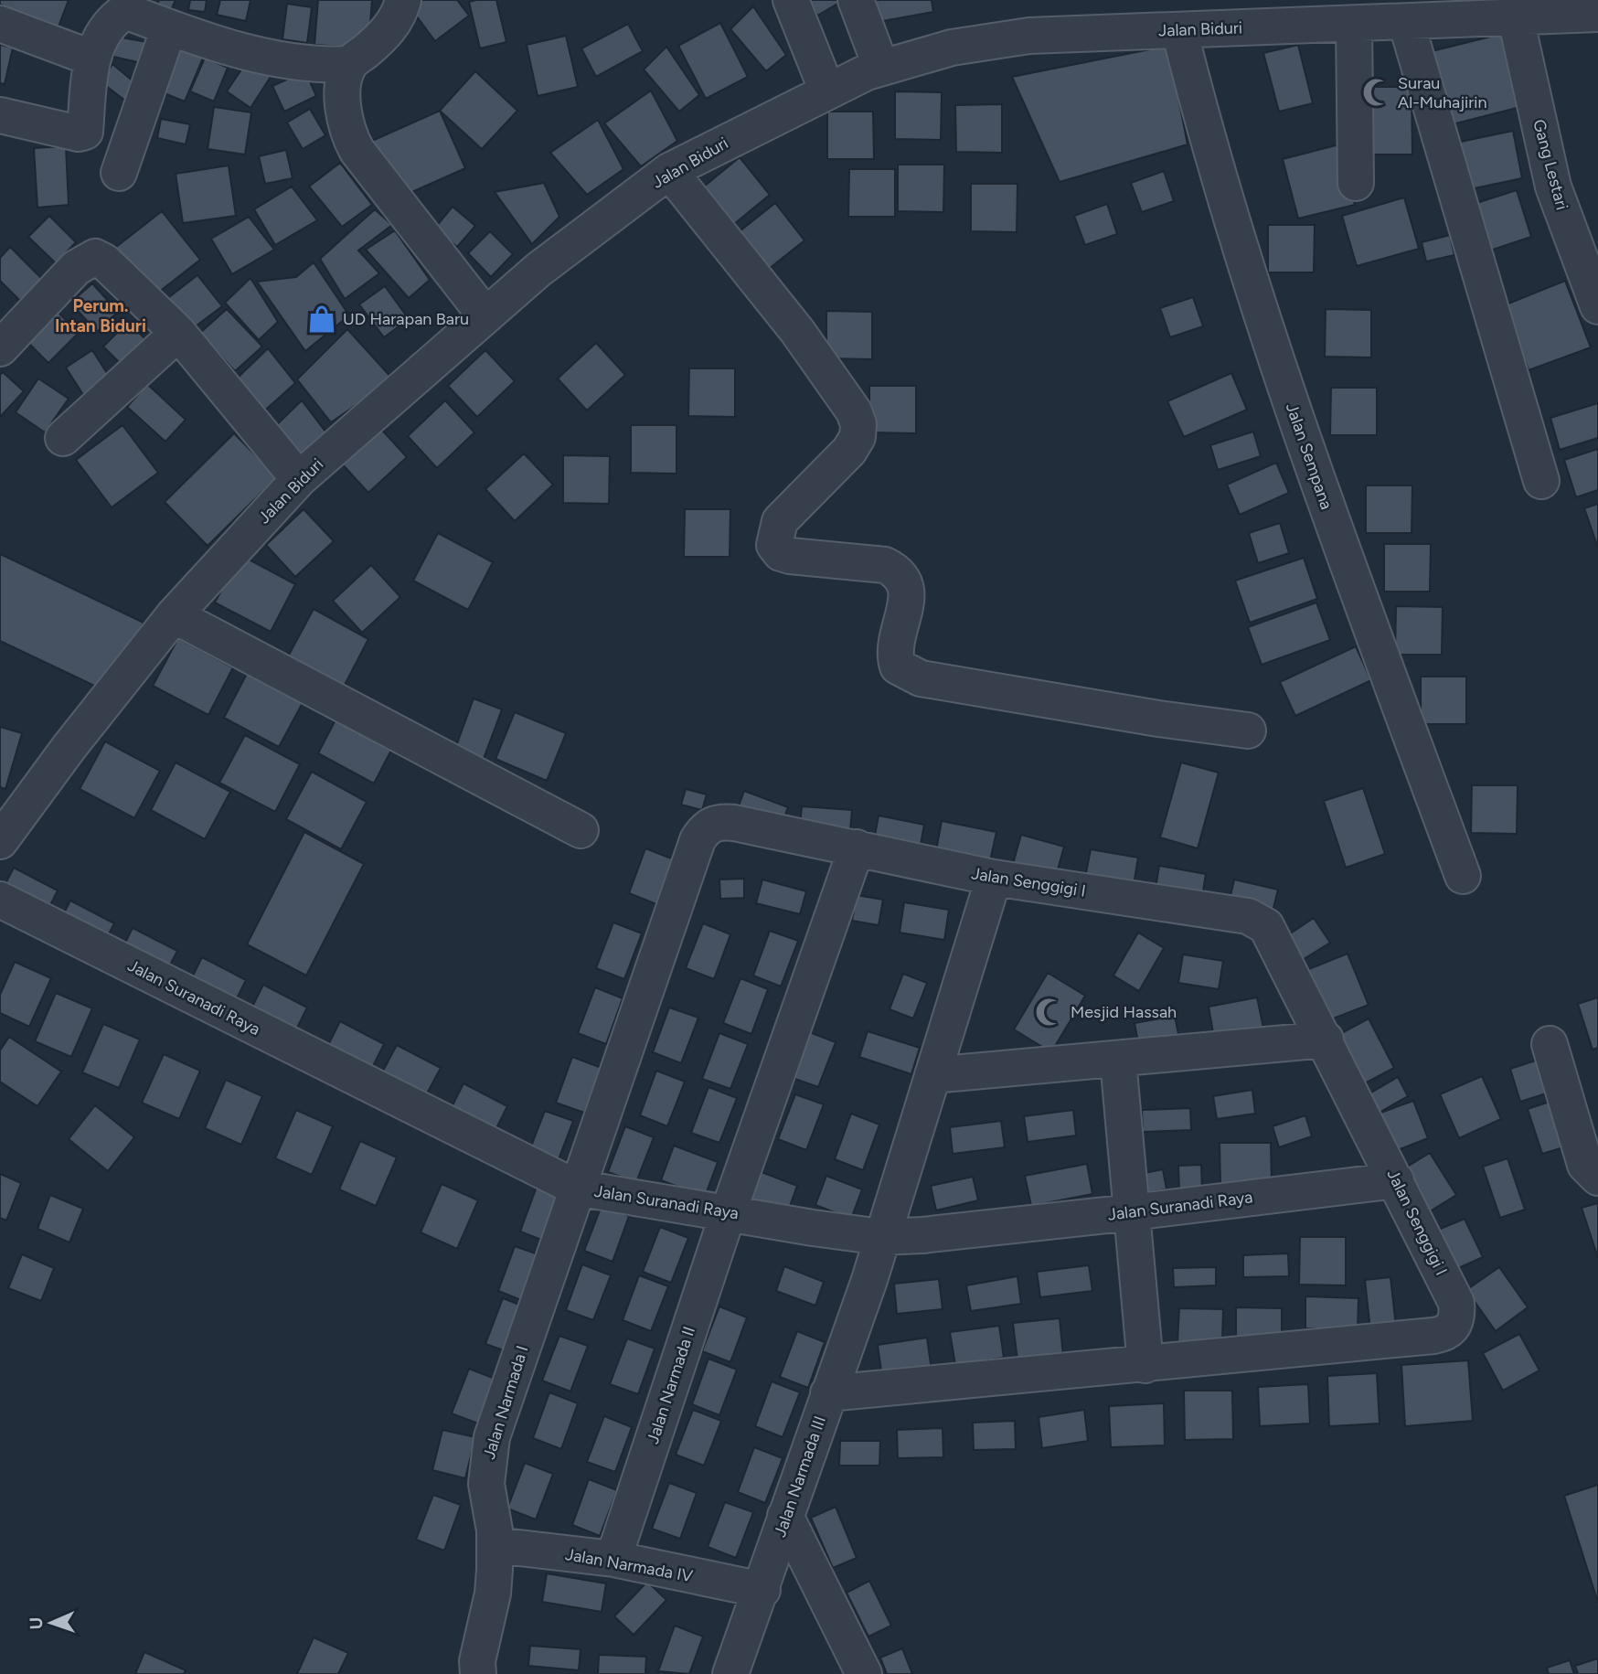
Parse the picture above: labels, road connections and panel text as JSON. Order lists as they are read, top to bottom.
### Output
{
  "streets": {
    "street": [
      "Jalan Biduri",
      "Gang Lestari",
      "Jalan Sempana",
      "Jalan Senggigi I",
      "Jalan Suranadi Raya",
      "Jalan Narmada II",
      "Jalan Narmada I",
      "Jalan Narmada III",
      "Jalan Narmada IV"
    ]
  },
  "crossings": [
    ["Jalan Biduri", "Gang Lestari"],
    ["Jalan Biduri", "Jalan Sempana"],
    ["Jalan Senggigi I", "Jalan Suranadi Raya"],
    ["Jalan Senggigi I", "Jalan Narmada II"],
    ["Jalan Senggigi I", "Jalan Narmada I"],
    ["Jalan Senggigi I", "Jalan Narmada III"],
    ["Jalan Suranadi Raya", "Jalan Narmada II"],
    ["Jalan Suranadi Raya", "Jalan Narmada I"],
    ["Jalan Suranadi Raya", "Jalan Narmada III"],
    ["Jalan Narmada II", "Jalan Narmada IV"],
    ["Jalan Narmada I", "Jalan Narmada IV"],
    ["Jalan Narmada III", "Jalan Narmada IV"]
  ],
  "districts": ["Perum. Intan Biduri"],
  "places": {
    "mosque": ["Surau Al-Muhajirin", "Mesjid Hassah"],
    "shop": ["UD Harapan Baru"]
  },
  "north": "left"
}
